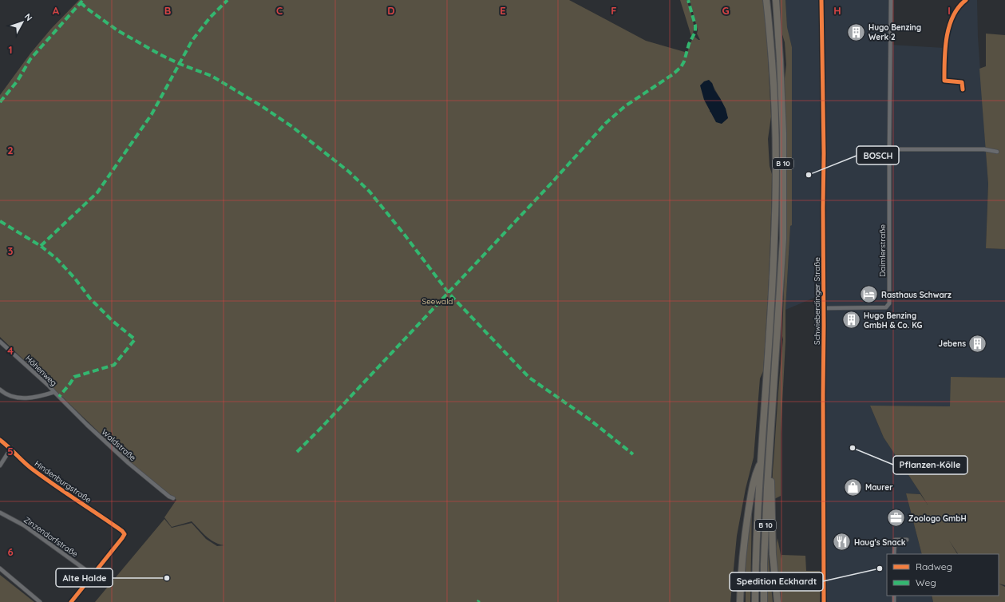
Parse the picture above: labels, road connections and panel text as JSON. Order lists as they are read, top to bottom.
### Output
{
  "streets": {
    "highway": ["B 10"],
    "street": [
      "Daimlerstraße",
      "Schwieberdinger Straße",
      "Höhenweg",
      "Waldstraße",
      "Hindenburgstraße",
      "Zinzendorfstraße"
    ]
  },
  "crossings": [
    ["Daimlerstraße", "Schwieberdinger Straße"],
    ["Höhenweg", "Waldstraße"],
    ["Hindenburgstraße", "Zinzendorfstraße"]
  ],
  "parks": ["Seewald"],
  "places": {
    "building": ["Hugo Benzing Werk 2", "Hugo Benzing GmbH & Co. KG", "Jebens"],
    "other": [
      "BOSCH",
      "Pflanzen-Kölle",
      "Spedition Eckhardt",
      "Alte Halde"
    ],
    "hotel": ["Rasthaus Schwarz"],
    "shop": ["Maurer"],
    "office": ["Zoologo GmbH"],
    "restaurant": ["Haug's Snack"]
  },
  "legend": ["Radweg", "Weg"],
  "north": "top right",
  "grid": {
    "columns": [
      "A",
      "B",
      "C",
      "D",
      "E",
      "F",
      "G",
      "H",
      "I"
    ],
    "rows": [
      "1",
      "2",
      "3",
      "4",
      "5",
      "6"
    ]
  }
}
